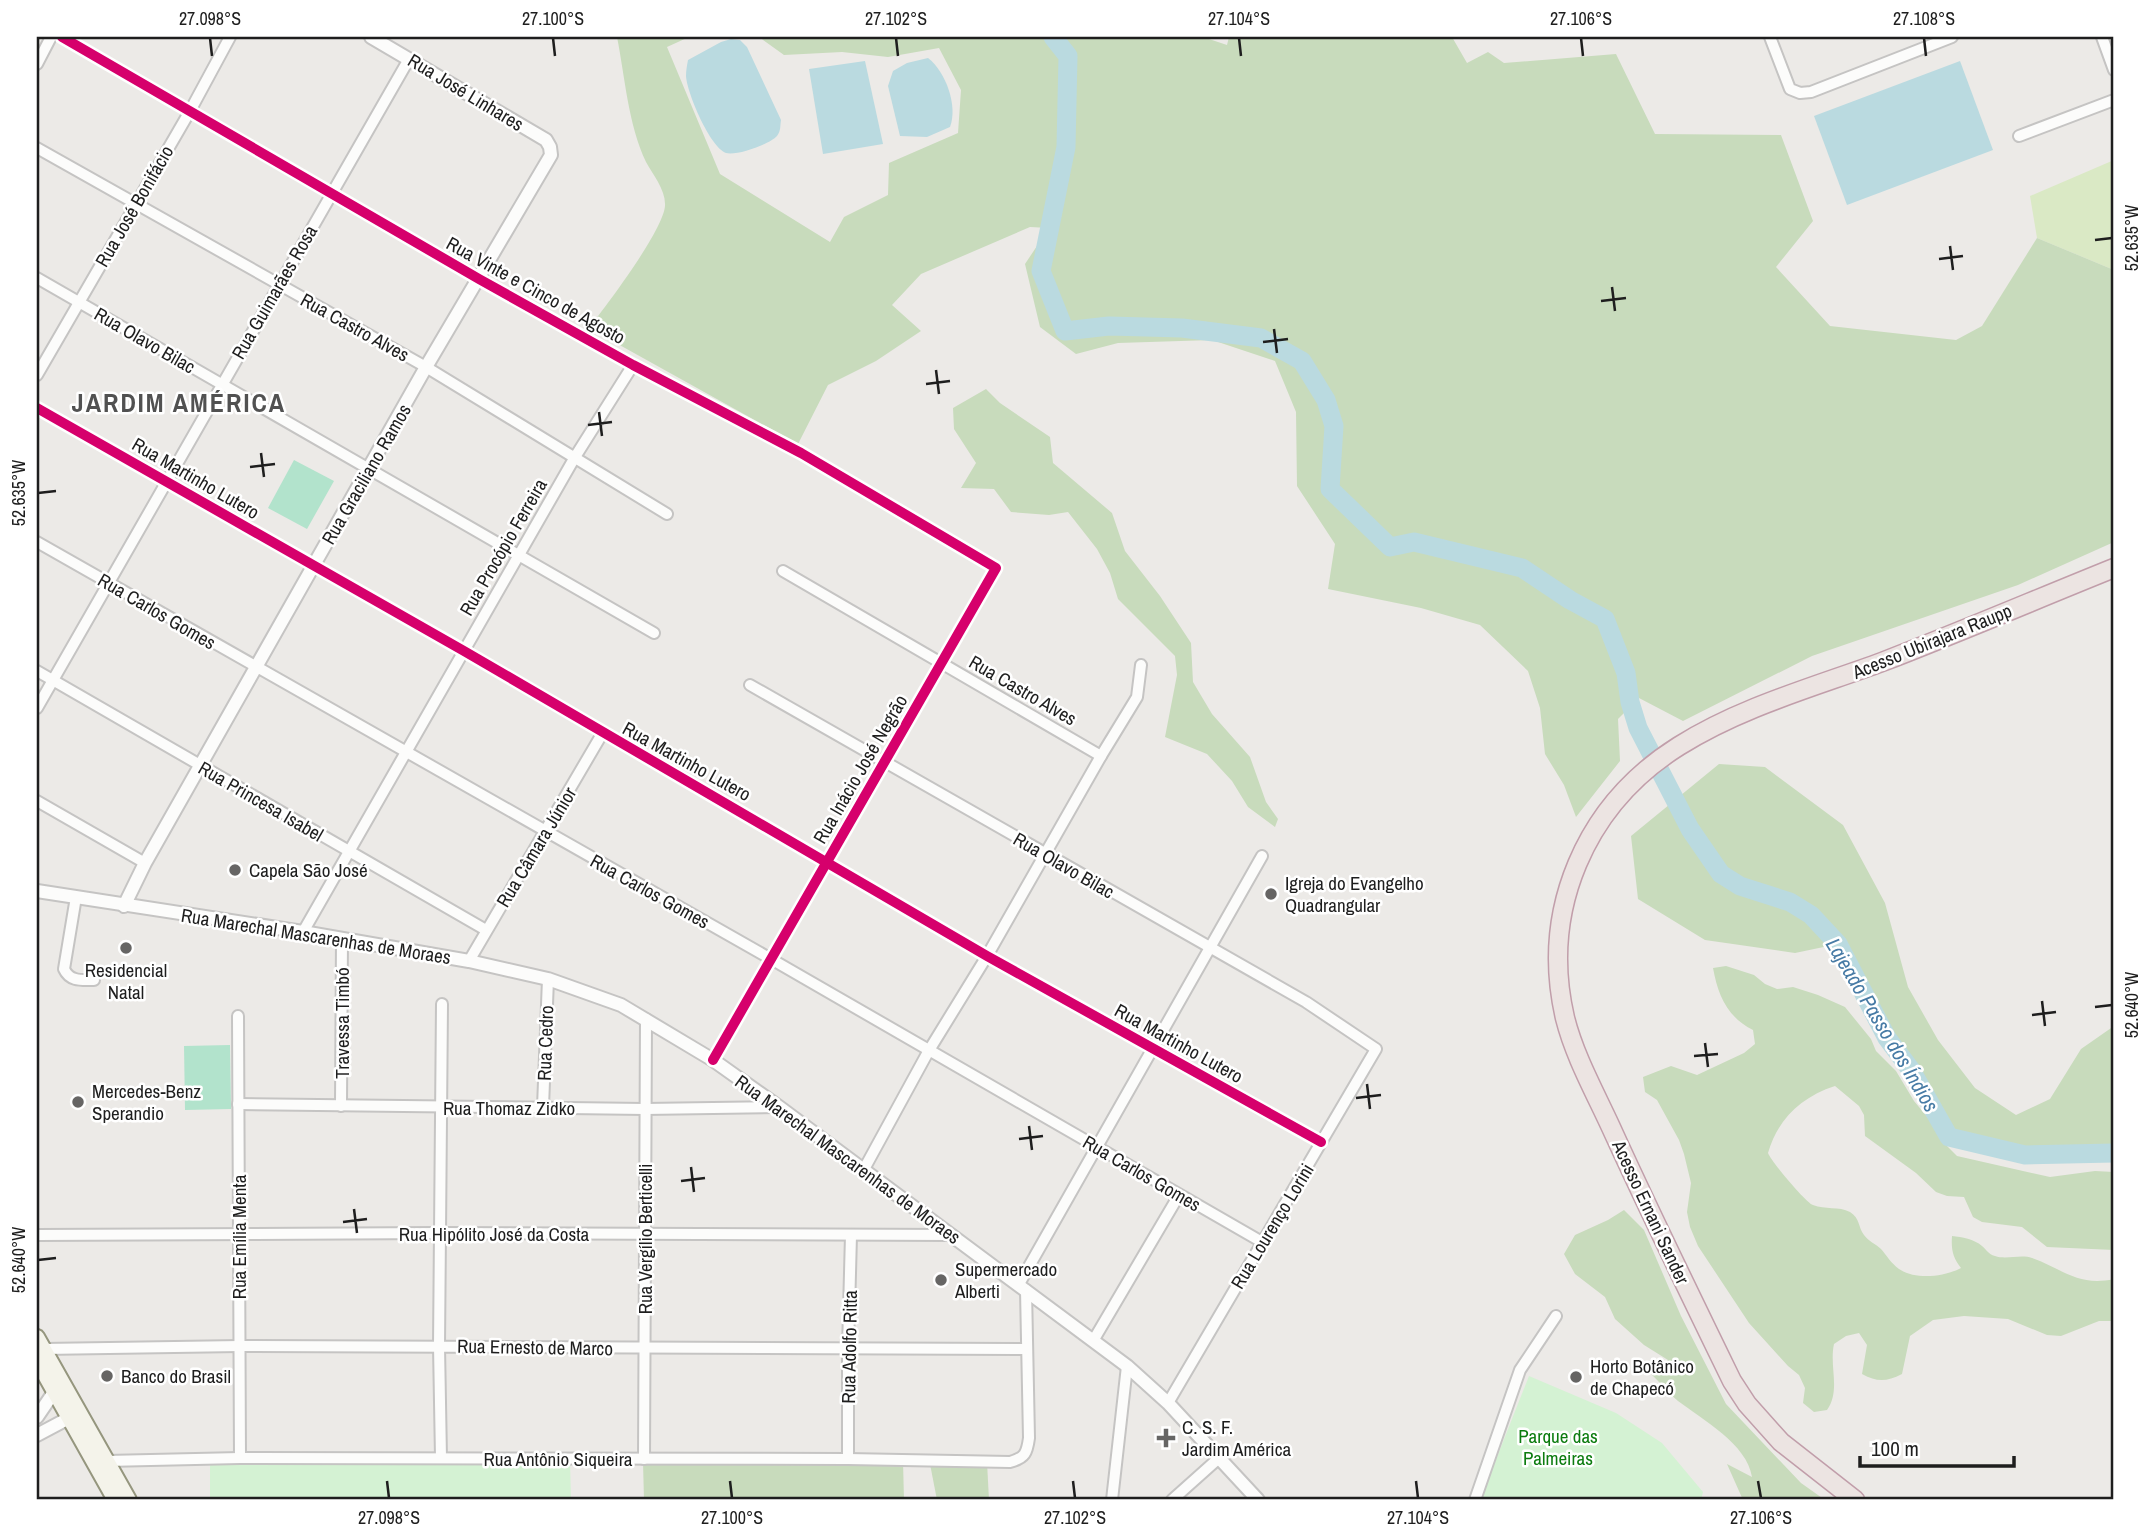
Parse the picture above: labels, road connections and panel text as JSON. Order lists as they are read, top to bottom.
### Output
{
  "streets": {
    "highway": ["Acesso Ubirajara Raupp", "Acesso Ernani Sander"],
    "street": [
      "Rua José Linhares",
      "Rua José Bonifácio",
      "Rua Vinte e Cinco de Agosto",
      "Rua Guimarães Rosa",
      "Rua Castro Alves",
      "Rua Olavo Bilac",
      "Rua Graciliano Ramos",
      "Rua Martinho Lutero",
      "Rua Procópio Ferreira",
      "Rua Carlos Gomes",
      "Rua Inácio José Negrão",
      "Rua Princesa Isabel",
      "Rua Câmara Júnior",
      "Rua Marechal Mascarenhas de Moraes",
      "Travessa Timbó",
      "Rua Cedro",
      "Rua Thomaz Zidko",
      "Rua Lourenço Lorini",
      "Rua Hipólito José da Costa",
      "Rua Emília Menta",
      "Rua Vergílio Berticelli",
      "Rua Ernesto de Marco",
      "Rua Adolfo Ritta",
      "Rua Antônio Siqueira"
    ]
  },
  "crossings": [
    ["Rua José Linhares", "Rua Guimarães Rosa"],
    ["Rua José Linhares", "Rua Graciliano Ramos"],
    ["Rua José Bonifácio", "Rua Vinte e Cinco de Agosto"],
    ["Rua José Bonifácio", "Rua Castro Alves"],
    ["Rua José Bonifácio", "Rua Olavo Bilac"],
    ["Rua Vinte e Cinco de Agosto", "Rua Guimarães Rosa"],
    ["Rua Vinte e Cinco de Agosto", "Rua Graciliano Ramos"],
    ["Rua Vinte e Cinco de Agosto", "Rua Procópio Ferreira"],
    ["Rua Vinte e Cinco de Agosto", "Rua Inácio José Negrão"],
    ["Rua Guimarães Rosa", "Rua Castro Alves"],
    ["Rua Guimarães Rosa", "Rua Olavo Bilac"],
    ["Rua Guimarães Rosa", "Rua Martinho Lutero"],
    ["Rua Guimarães Rosa", "Rua Carlos Gomes"],
    ["Rua Guimarães Rosa", "Rua Princesa Isabel"],
    ["Rua Castro Alves", "Rua Graciliano Ramos"],
    ["Rua Castro Alves", "Rua Procópio Ferreira"],
    ["Rua Castro Alves", "Rua Inácio José Negrão"],
    ["Rua Olavo Bilac", "Rua Graciliano Ramos"],
    ["Rua Olavo Bilac", "Rua Procópio Ferreira"],
    ["Rua Olavo Bilac", "Rua Inácio José Negrão"],
    ["Rua Olavo Bilac", "Rua Lourenço Lorini"],
    ["Rua Graciliano Ramos", "Rua Martinho Lutero"],
    ["Rua Graciliano Ramos", "Rua Carlos Gomes"],
    ["Rua Graciliano Ramos", "Rua Princesa Isabel"],
    ["Rua Graciliano Ramos", "Rua Marechal Mascarenhas de Moraes"],
    ["Rua Martinho Lutero", "Rua Procópio Ferreira"],
    ["Rua Martinho Lutero", "Rua Inácio José Negrão"],
    ["Rua Martinho Lutero", "Rua Câmara Júnior"],
    ["Rua Martinho Lutero", "Rua Lourenço Lorini"],
    ["Rua Procópio Ferreira", "Rua Carlos Gomes"],
    ["Rua Procópio Ferreira", "Rua Princesa Isabel"],
    ["Rua Procópio Ferreira", "Rua Marechal Mascarenhas de Moraes"],
    ["Rua Carlos Gomes", "Rua Inácio José Negrão"],
    ["Rua Carlos Gomes", "Rua Câmara Júnior"],
    ["Rua Carlos Gomes", "Rua Lourenço Lorini"],
    ["Acesso Ubirajara Raupp", "Acesso Ernani Sander"],
    ["Rua Inácio José Negrão", "Rua Marechal Mascarenhas de Moraes"],
    ["Rua Princesa Isabel", "Rua Câmara Júnior"],
    ["Rua Câmara Júnior", "Rua Marechal Mascarenhas de Moraes"],
    ["Rua Marechal Mascarenhas de Moraes", "Travessa Timbó"],
    ["Rua Marechal Mascarenhas de Moraes", "Rua Cedro"],
    ["Rua Marechal Mascarenhas de Moraes", "Rua Thomaz Zidko"],
    ["Rua Marechal Mascarenhas de Moraes", "Rua Lourenço Lorini"],
    ["Rua Marechal Mascarenhas de Moraes", "Rua Hipólito José da Costa"],
    ["Rua Marechal Mascarenhas de Moraes", "Rua Vergílio Berticelli"],
    ["Travessa Timbó", "Rua Thomaz Zidko"],
    ["Rua Cedro", "Rua Thomaz Zidko"],
    ["Rua Thomaz Zidko", "Rua Emília Menta"],
    ["Rua Thomaz Zidko", "Rua Vergílio Berticelli"],
    ["Rua Hipólito José da Costa", "Rua Emília Menta"],
    ["Rua Hipólito José da Costa", "Rua Vergílio Berticelli"],
    ["Rua Hipólito José da Costa", "Rua Adolfo Ritta"],
    ["Rua Emília Menta", "Rua Ernesto de Marco"],
    ["Rua Emília Menta", "Rua Antônio Siqueira"],
    ["Rua Vergílio Berticelli", "Rua Ernesto de Marco"],
    ["Rua Vergílio Berticelli", "Rua Antônio Siqueira"],
    ["Rua Ernesto de Marco", "Rua Adolfo Ritta"],
    ["Rua Ernesto de Marco", "Rua Antônio Siqueira"],
    ["Rua Adolfo Ritta", "Rua Antônio Siqueira"]
  ],
  "districts": ["JARDIM AMÉRICA"],
  "water": ["Lajeado Passo dos Índios"],
  "parks": ["Parque das Palmeiras"],
  "places": {
    "other": [
      "Capela São José",
      "Igreja do Evangelho Quadrangular",
      "Residencial Natal",
      "Mercedes-Benz Sperandio",
      "Supermercado Alberti",
      "Banco do Brasil",
      "Horto Botânico de Chapecó"
    ],
    "health": ["C. S. F. Jardim América"]
  },
  "scale_bar": "100 m",
  "coordinates": [
    "27.098°S",
    "27.100°S",
    "27.102°S",
    "27.104°S",
    "27.106°S",
    "27.108°S",
    "52.635°W",
    "52.640°W"
  ]
}
